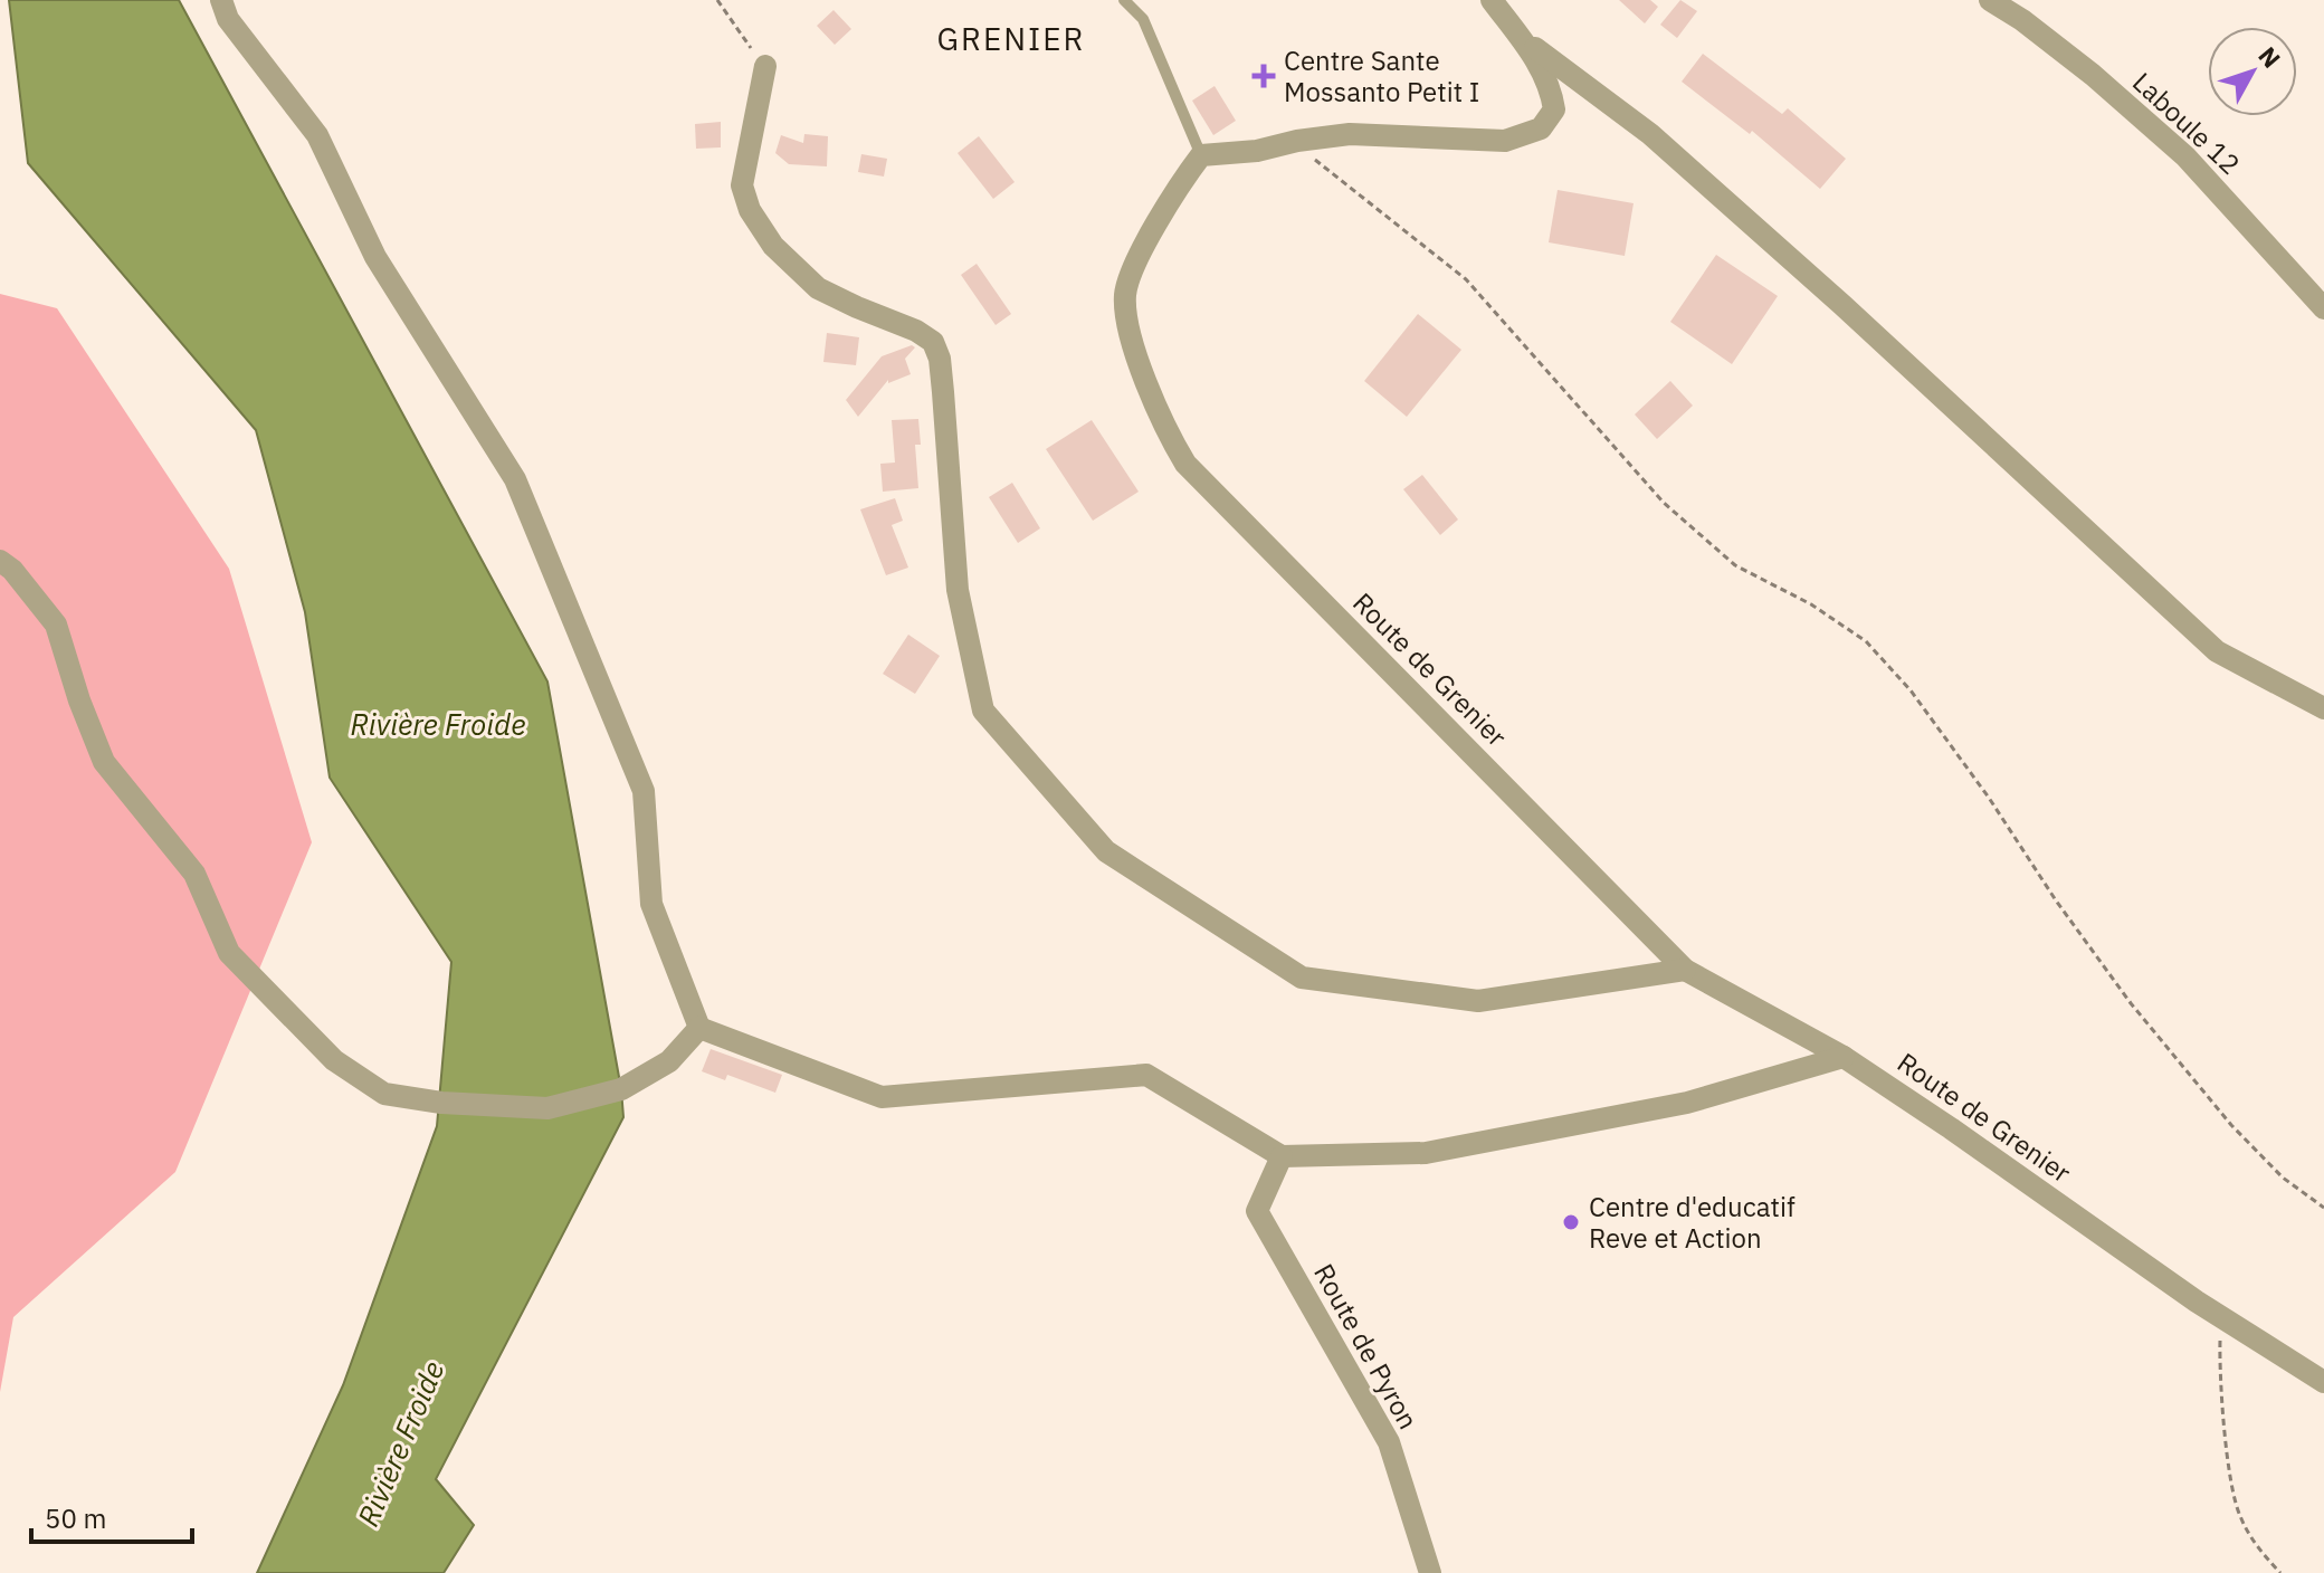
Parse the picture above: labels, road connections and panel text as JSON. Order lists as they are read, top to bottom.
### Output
{
  "streets": {
    "street": ["Laboule 12", "Route de Grenier", "Route de Pyron"]
  },
  "districts": ["GRENIER"],
  "water": ["Rivière Froide"],
  "places": {
    "health": ["Centre Sante Mossanto Petit I"],
    "other": ["Centre d'educatif Reve et Action"]
  },
  "scale_bar": "50 m",
  "north": "top right"
}
